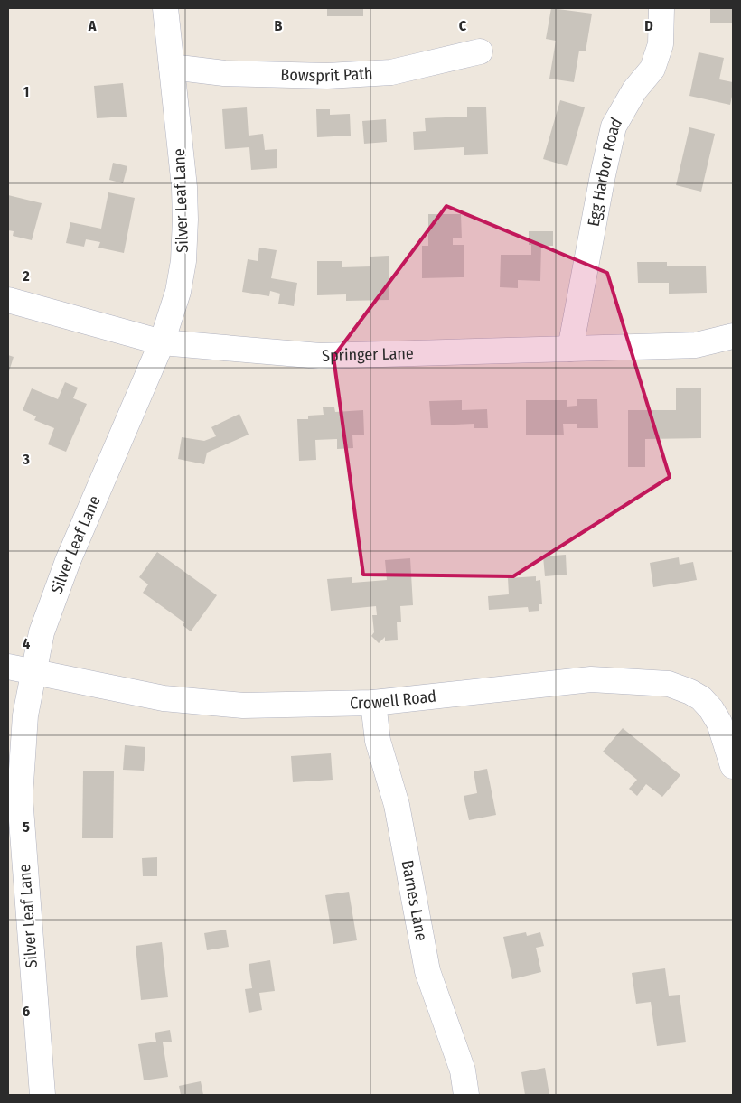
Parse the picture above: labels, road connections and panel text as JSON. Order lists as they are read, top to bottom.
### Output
{
  "streets": {
    "street": [
      "Bowsprit Path",
      "Egg Harbor Road",
      "Silver Leaf Lane",
      "Springer Lane",
      "Crowell Road",
      "Barnes Lane"
    ]
  },
  "crossings": [
    ["Bowsprit Path", "Silver Leaf Lane"],
    ["Egg Harbor Road", "Springer Lane"],
    ["Silver Leaf Lane", "Springer Lane"],
    ["Silver Leaf Lane", "Crowell Road"],
    ["Crowell Road", "Barnes Lane"]
  ],
  "grid": {
    "columns": [
      "A",
      "B",
      "C",
      "D"
    ],
    "rows": [
      "1",
      "2",
      "3",
      "4",
      "5",
      "6"
    ]
  }
}
